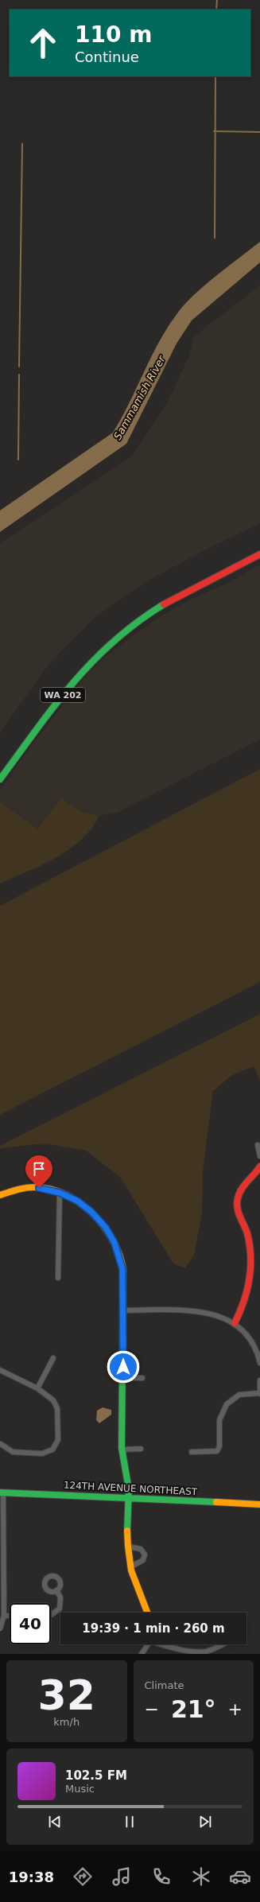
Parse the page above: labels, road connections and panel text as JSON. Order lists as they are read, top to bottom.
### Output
{
  "streets": {
    "street": ["WA 202", "124TH AVENUE NORTHEAST"]
  },
  "water": ["Sammamish River"],
  "page": {
    "turn": ["110 m", "Continue"],
    "limit": "40",
    "trip": "19:39 · 1 min · 260 m",
    "tile": [
      ["32", "km/h"],
      "Climate"
    ],
    "heat": ["−", "21°", "+"],
    "song": ["102.5 FM", "Music"],
    "tabs": "19:38"
  }
}
